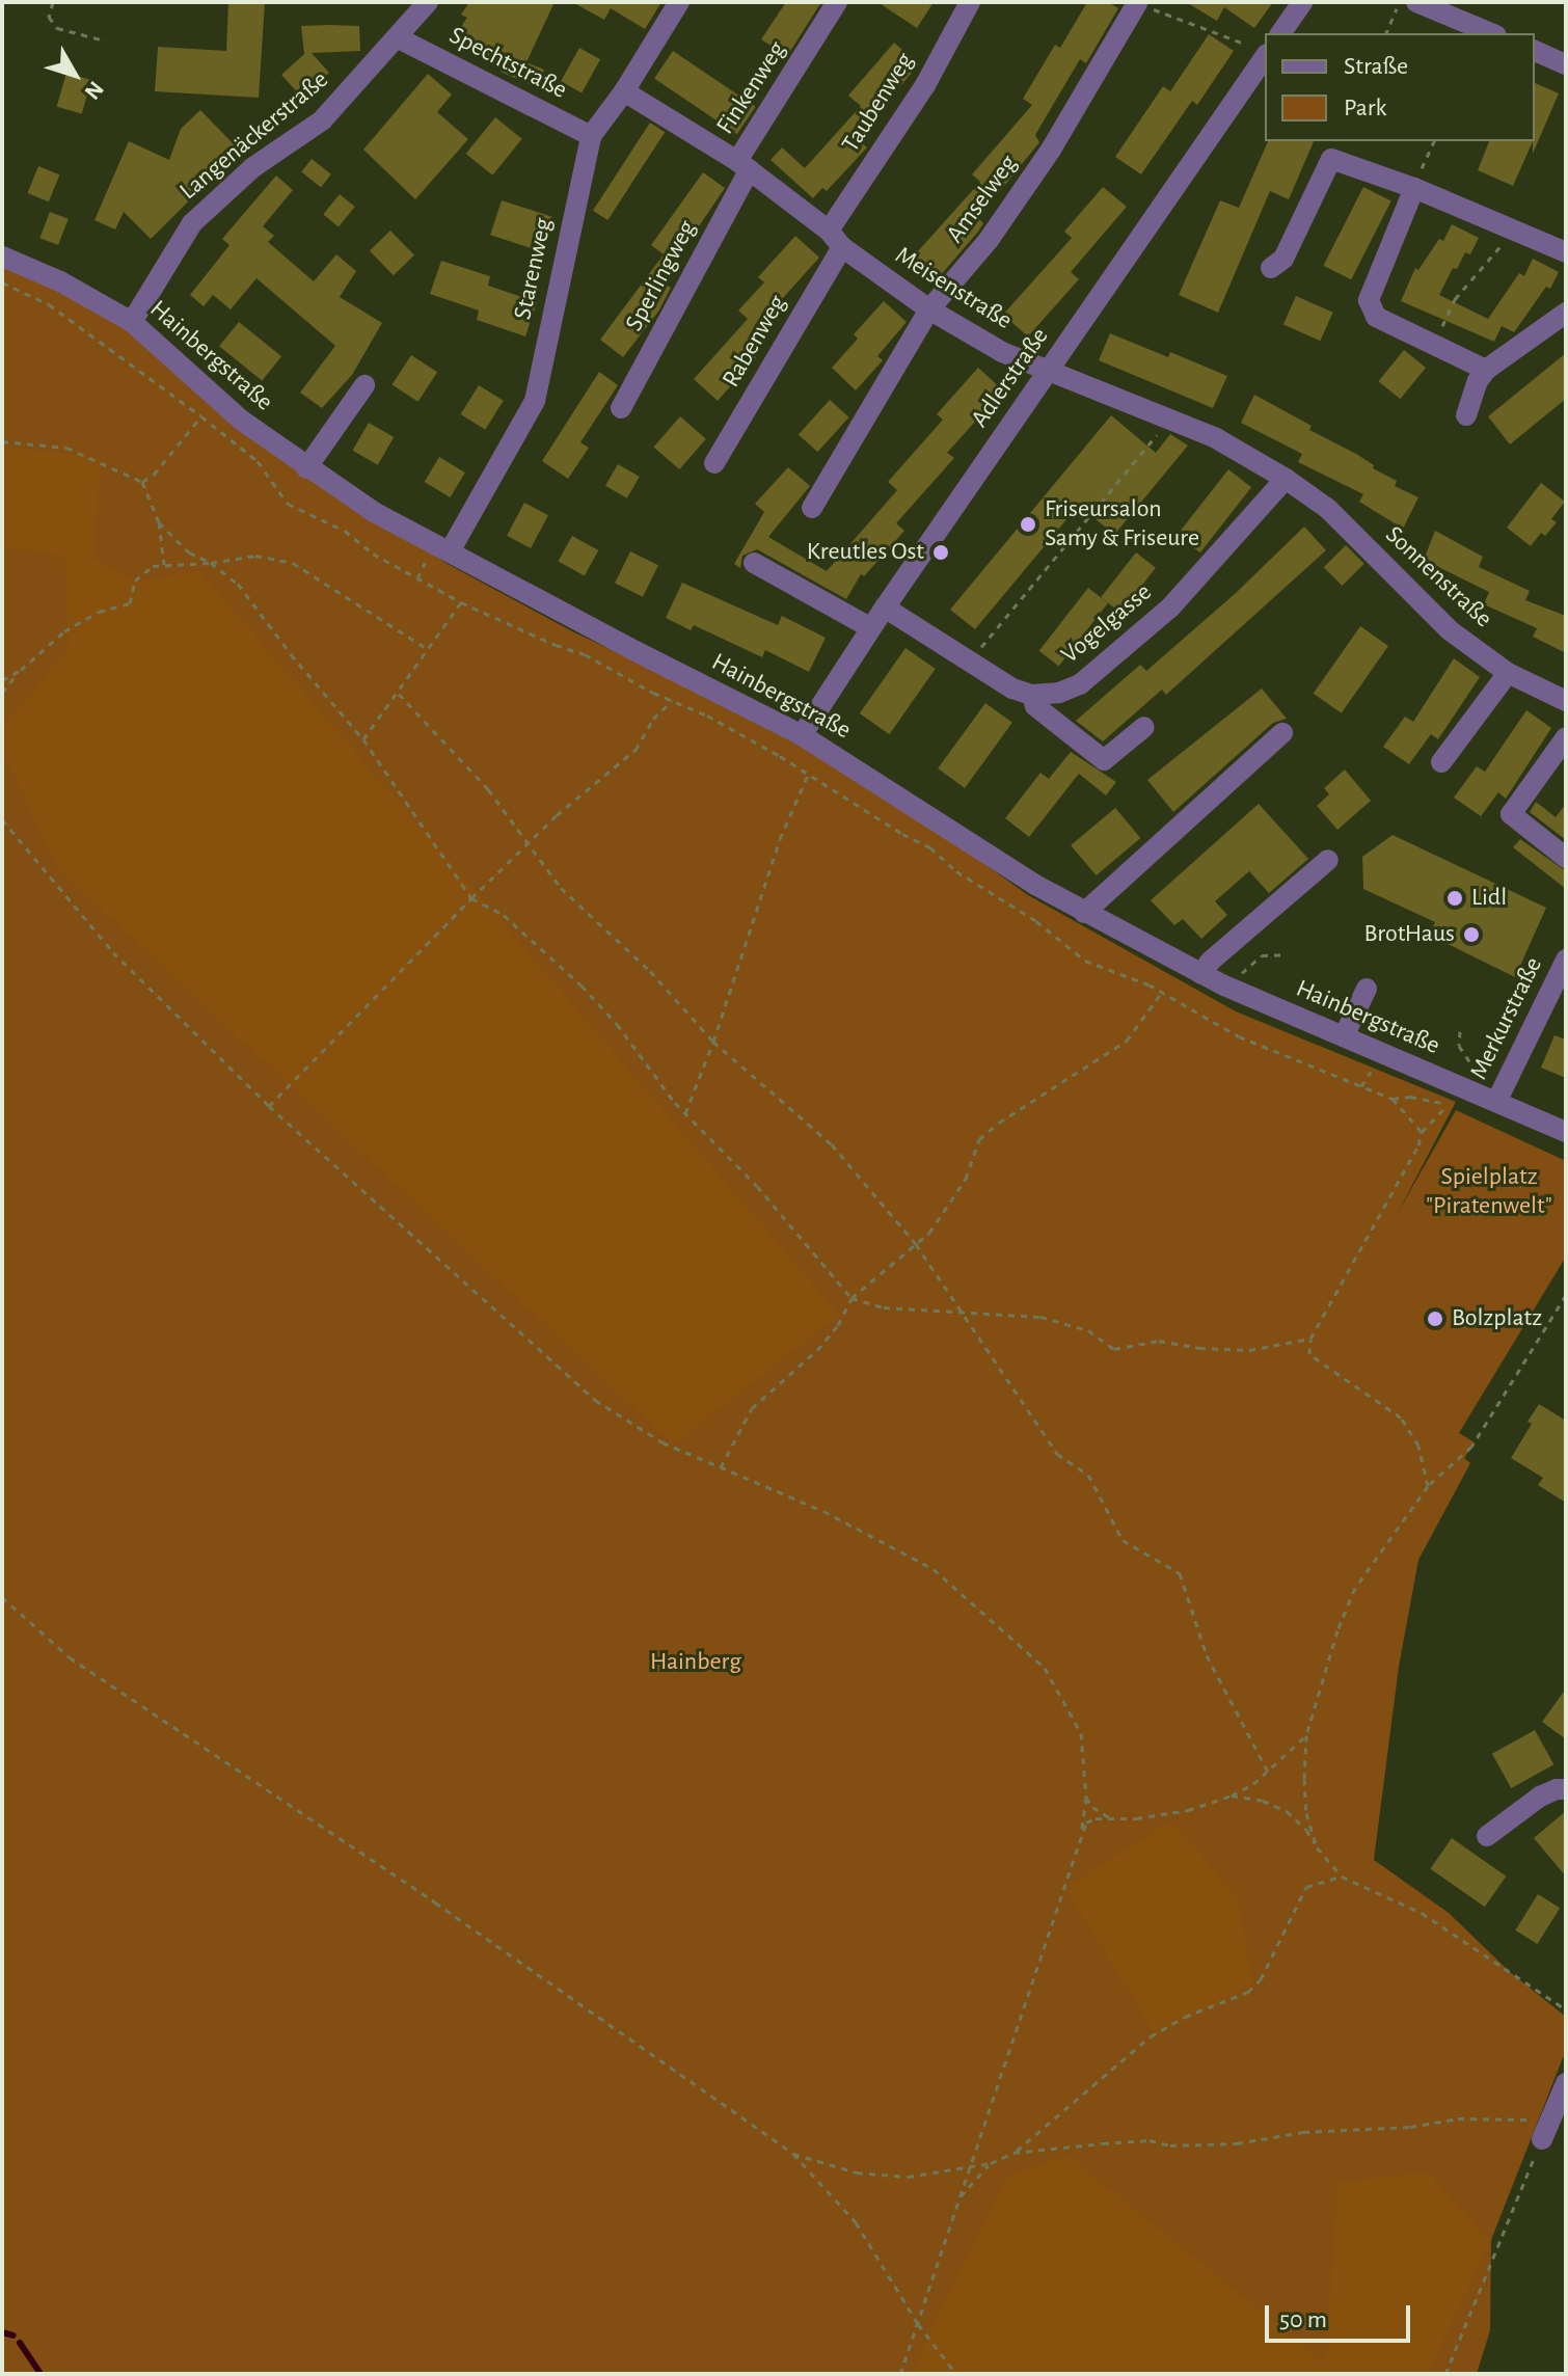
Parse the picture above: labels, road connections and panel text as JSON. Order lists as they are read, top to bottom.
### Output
{
  "streets": {
    "street": [
      "Spechtstraße",
      "Finkenweg",
      "Taubenweg",
      "Langenäckerstraße",
      "Amselweg",
      "Starenweg",
      "Sperlingweg",
      "Meisenstraße",
      "Rabenweg",
      "Hainbergstraße",
      "Adlerstraße",
      "Sonnenstraße",
      "Vogelgasse",
      "Merkurstraße"
    ]
  },
  "crossings": [
    ["Spechtstraße", "Langenäckerstraße"],
    ["Spechtstraße", "Starenweg"],
    ["Finkenweg", "Sperlingweg"],
    ["Finkenweg", "Meisenstraße"],
    ["Taubenweg", "Meisenstraße"],
    ["Taubenweg", "Rabenweg"],
    ["Langenäckerstraße", "Hainbergstraße"],
    ["Amselweg", "Meisenstraße"],
    ["Starenweg", "Meisenstraße"],
    ["Starenweg", "Hainbergstraße"],
    ["Sperlingweg", "Meisenstraße"],
    ["Meisenstraße", "Rabenweg"],
    ["Meisenstraße", "Adlerstraße"],
    ["Meisenstraße", "Sonnenstraße"],
    ["Meisenstraße", "Vogelgasse"],
    ["Hainbergstraße", "Adlerstraße"],
    ["Hainbergstraße", "Merkurstraße"],
    ["Sonnenstraße", "Vogelgasse"]
  ],
  "parks": ["Spielplatz \"Piratenwelt\"", "Hainberg"],
  "places": [
    "Friseursalon Samy & Friseure",
    "Kreutles Ost",
    "Lidl",
    "BrotHaus",
    "Bolzplatz"
  ],
  "legend": ["Straße", "Park"],
  "scale_bar": "50 m",
  "north": "bottom right"
}
